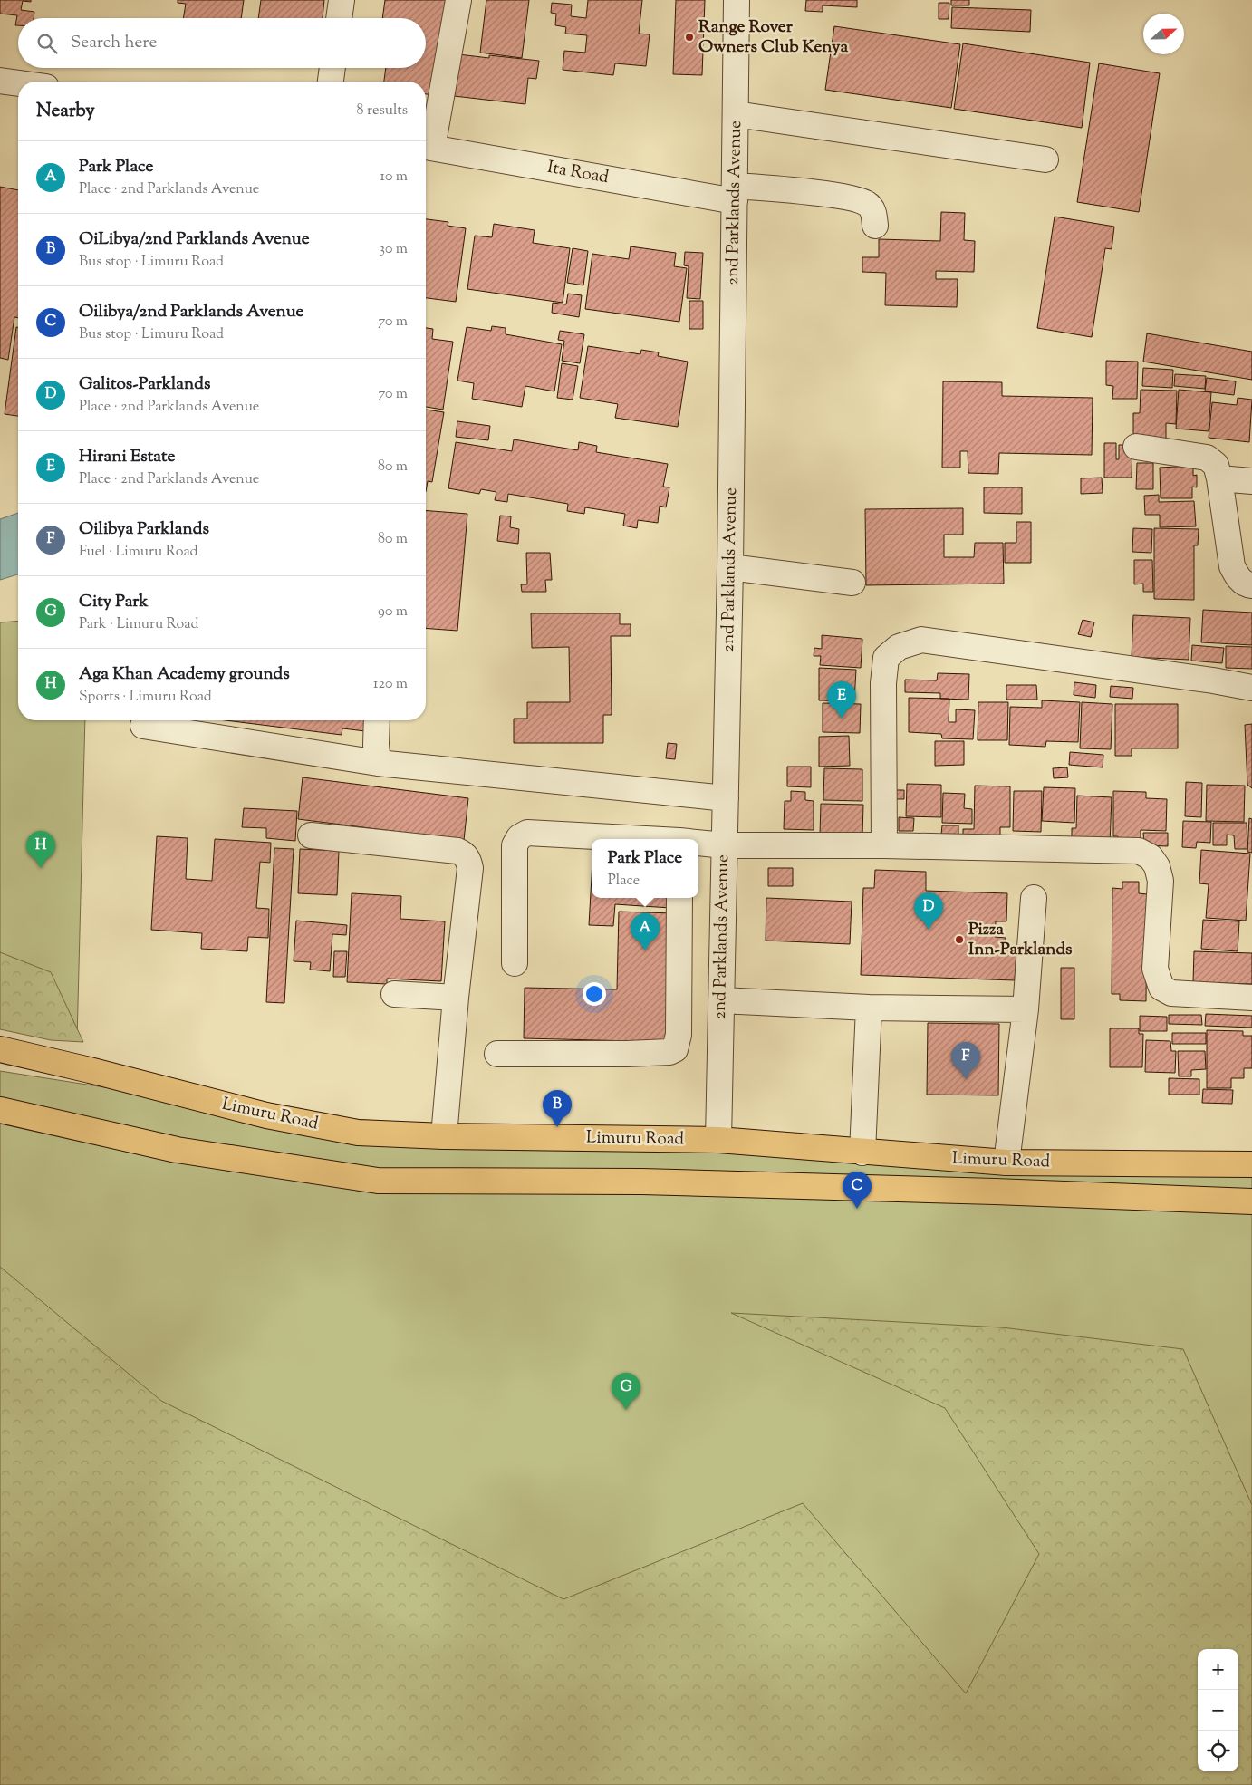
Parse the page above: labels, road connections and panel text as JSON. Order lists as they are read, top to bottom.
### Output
{
  "streets": {
    "main road": ["Limuru Road"],
    "street": ["Ita Road", "2nd Parklands Avenue"]
  },
  "crossings": [
    ["Ita Road", "2nd Parklands Avenue"],
    ["2nd Parklands Avenue", "Limuru Road"]
  ],
  "places": ["Range Rover Owners Club Kenya", "Pizza Inn-Parklands"],
  "north": "right",
  "page": {
    "search": "Search here",
    "heading": ["Nearby", "8 results"],
    "list": [
      {
        "mark": "A",
        "name": "Park Place",
        "note": "Place · 2nd Parklands Avenue",
        "value": "10 m"
      },
      {
        "mark": "B",
        "name": "OiLibya/2nd Parklands Avenue",
        "note": "Bus stop · Limuru Road",
        "value": "30 m"
      },
      {
        "mark": "C",
        "name": "Oilibya/2nd Parklands Avenue",
        "note": "Bus stop · Limuru Road",
        "value": "70 m"
      },
      {
        "mark": "D",
        "name": "Galitos-Parklands",
        "note": "Place · 2nd Parklands Avenue",
        "value": "70 m"
      },
      {
        "mark": "E",
        "name": "Hirani Estate",
        "note": "Place · 2nd Parklands Avenue",
        "value": "80 m"
      },
      {
        "mark": "F",
        "name": "Oilibya Parklands",
        "note": "Fuel · Limuru Road",
        "value": "80 m"
      },
      {
        "mark": "G",
        "name": "City Park",
        "note": "Park · Limuru Road",
        "value": "90 m"
      },
      {
        "mark": "H",
        "name": "Aga Khan Academy grounds",
        "note": "Sports · Limuru Road",
        "value": "120 m"
      }
    ],
    "pins": [
      "E",
      "H",
      "D",
      "A",
      "F",
      "B",
      "C",
      "G"
    ],
    "popup": ["Park Place", "Place"],
    "map_buttons": ["+", "−"]
  }
}
